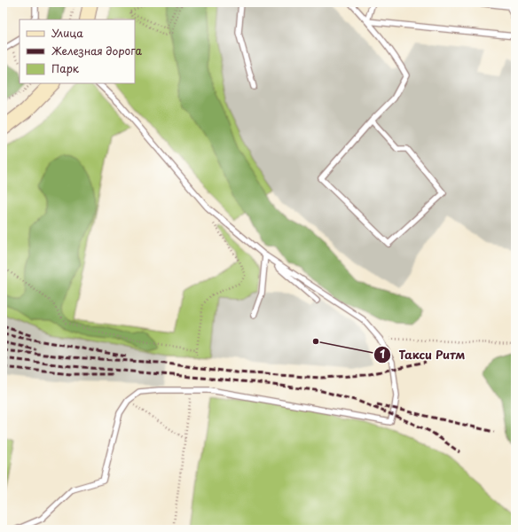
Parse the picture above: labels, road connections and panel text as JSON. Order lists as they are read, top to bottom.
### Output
{
  "places": ["Такси Ритм"],
  "legend": ["Улица", "Железная дорога", "Парк"]
}
